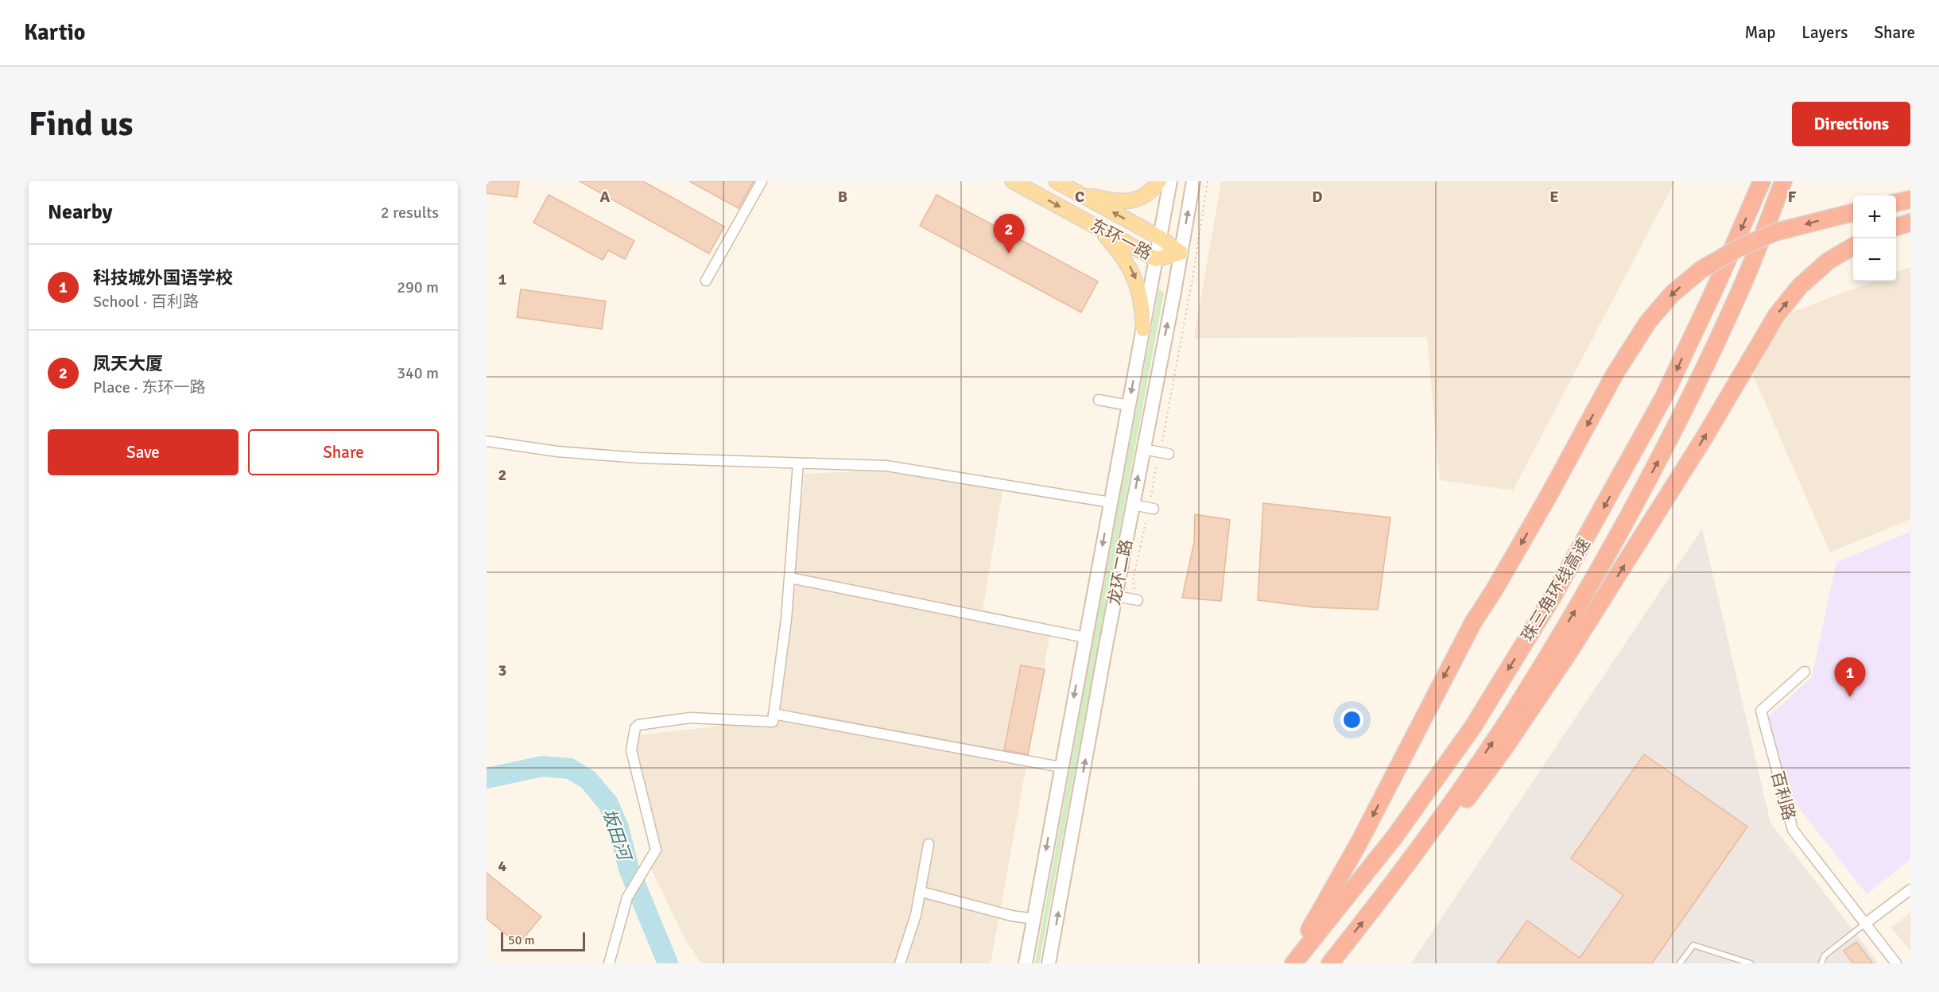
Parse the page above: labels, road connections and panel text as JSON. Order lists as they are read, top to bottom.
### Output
{
  "streets": {
    "highway": ["珠三角环线高速"],
    "main road": ["东环一路", "龙环二路"],
    "street": ["百利路"]
  },
  "crossings": [
    ["东环一路", "龙环二路"]
  ],
  "water": ["坂田河"],
  "scale_bar": "50 m",
  "page": {
    "header": "Kartio",
    "nav": ["Map", "Layers", "Share"],
    "buttons": [
      "Directions",
      ["Save", "Share"]
    ],
    "title": "Find us",
    "heading": ["Nearby", "2 results"],
    "map_buttons": ["+", "−"],
    "pins": ["2", "1"],
    "list": [
      {
        "mark": "1",
        "name": "科技城外国语学校",
        "note": "School · 百利路",
        "value": "290 m"
      },
      {
        "mark": "2",
        "name": "凤天大厦",
        "note": "Place · 东环一路",
        "value": "340 m"
      }
    ],
    "scale": "50 m"
  },
  "grid": {
    "columns": [
      "A",
      "B",
      "C",
      "D",
      "E",
      "F"
    ],
    "rows": [
      "1",
      "2",
      "3",
      "4"
    ]
  }
}
